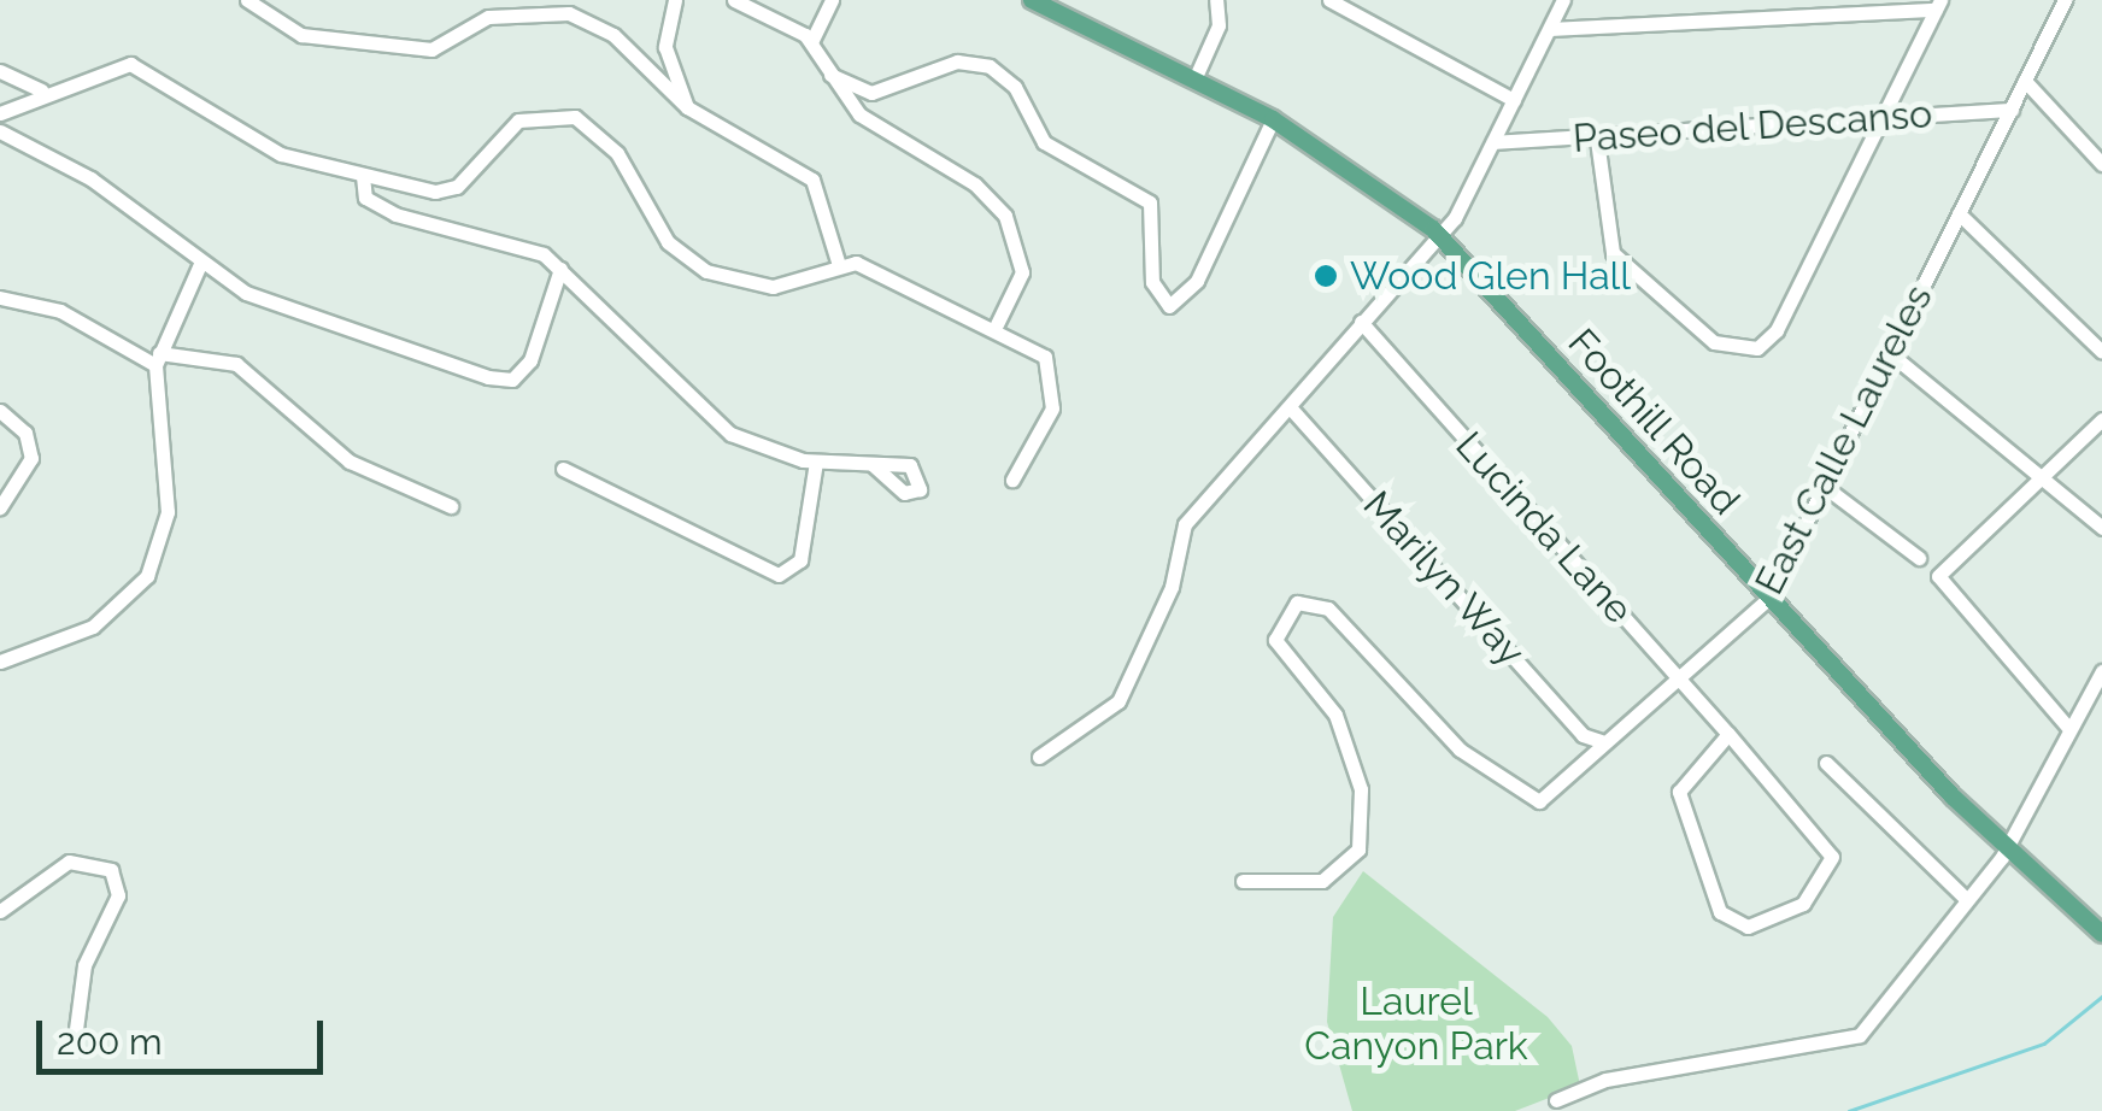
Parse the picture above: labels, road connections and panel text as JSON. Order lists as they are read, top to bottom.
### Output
{
  "streets": {
    "main road": ["Foothill Road"],
    "street": [
      "Paseo del Descanso",
      "East Calle Laureles",
      "Lucinda Lane",
      "Marilyn Way"
    ]
  },
  "crossings": [
    ["Paseo del Descanso", "East Calle Laureles"],
    ["Foothill Road", "East Calle Laureles"],
    ["East Calle Laureles", "Lucinda Lane"],
    ["East Calle Laureles", "Marilyn Way"]
  ],
  "parks": ["Laurel Canyon Park"],
  "places": ["Wood Glen Hall"],
  "scale_bar": "200 m"
}
